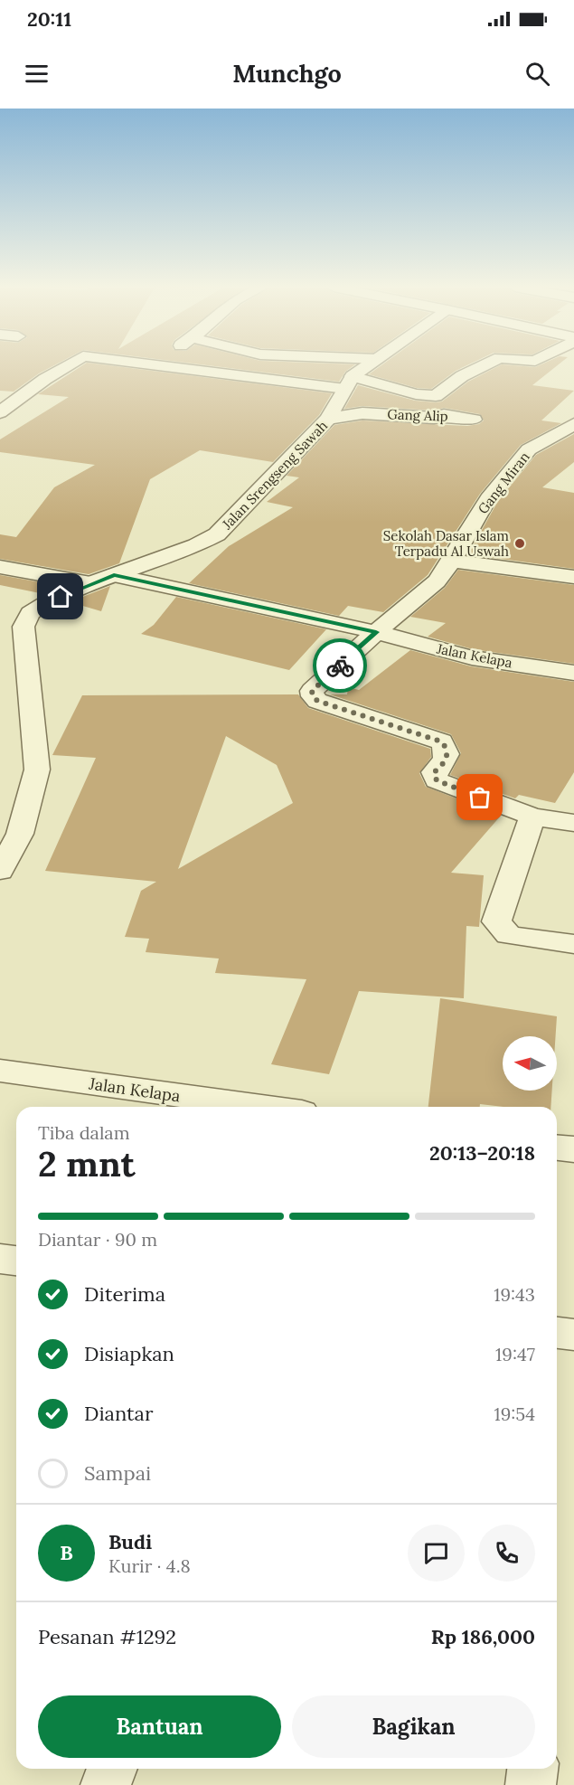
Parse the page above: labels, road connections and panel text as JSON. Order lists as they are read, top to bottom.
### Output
{
  "streets": {
    "street": [
      "Gang Alip",
      "Jalan Srengseng Sawah",
      "Gang Miran",
      "Jalan Kelapa"
    ]
  },
  "crossings": [
    ["Gang Alip", "Jalan Srengseng Sawah"],
    ["Jalan Srengseng Sawah", "Jalan Kelapa"],
    ["Gang Miran", "Jalan Kelapa"]
  ],
  "places": ["Sekolah Dasar Islam Terpadu Al Uswah"],
  "north": "left",
  "page": {
    "status": "20:11",
    "header": "Munchgo",
    "heading": ["2 mnt", "Tiba dalam", "20:13–20:18"],
    "panel": [
      "Budi",
      "Kurir · 4.8",
      "Pesanan #1292",
      "Rp 186,000"
    ],
    "bar": "Diantar · 90 m",
    "list": [
      ["Diterima", "19:43"],
      ["Disiapkan", "19:47"],
      ["Diantar", "19:54"],
      "Sampai"
    ],
    "round": "B",
    "buttons": ["Bantuan", "Bagikan"]
  }
}
